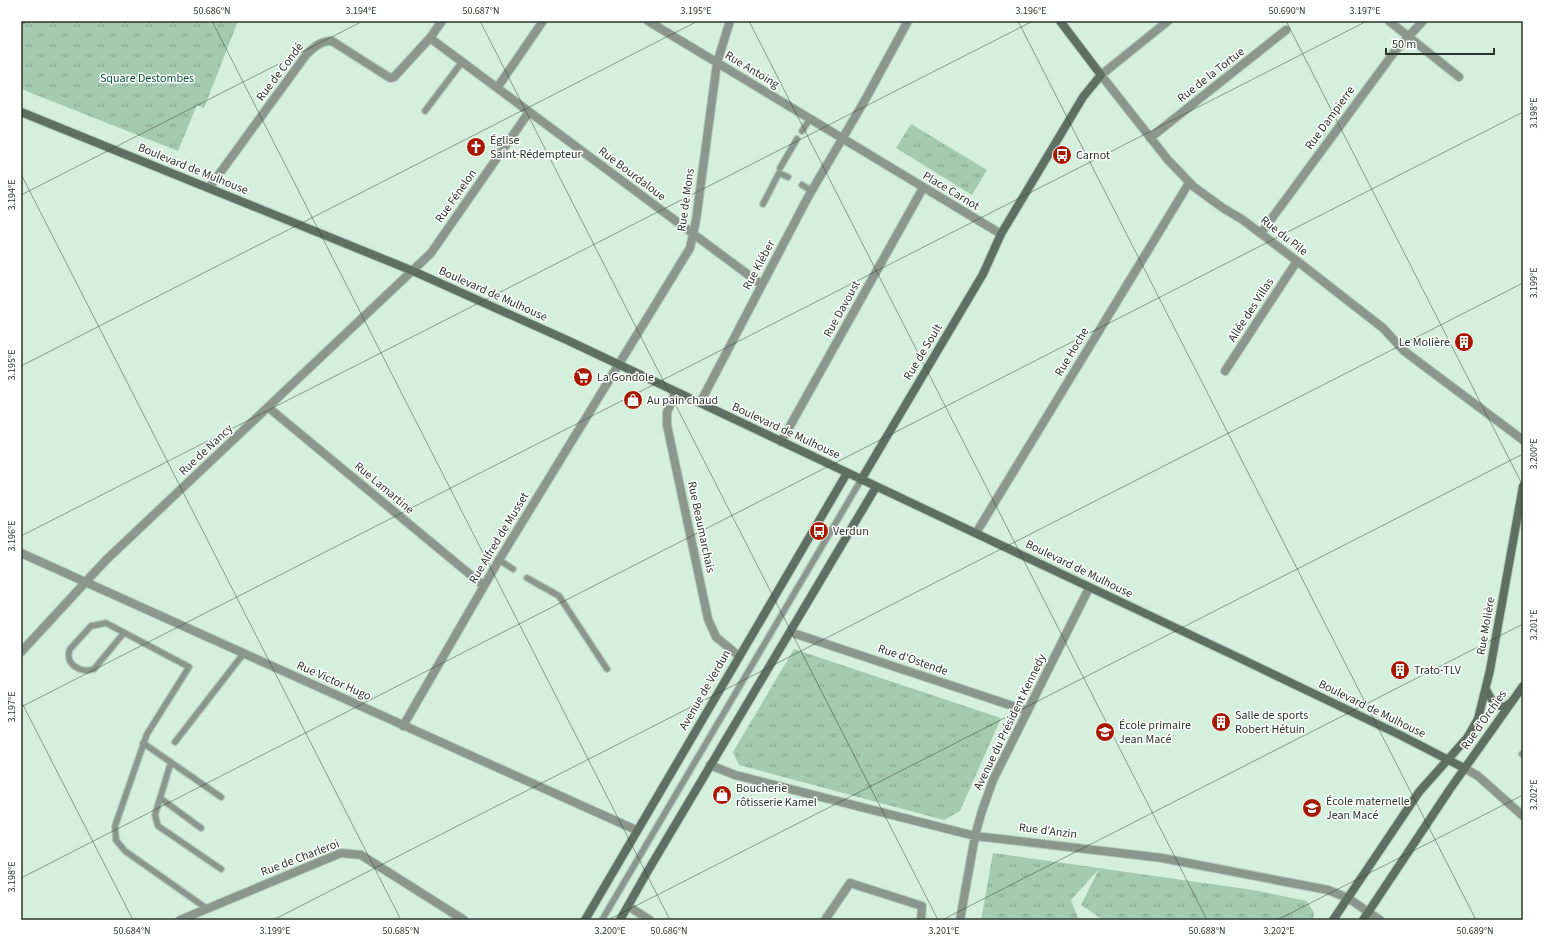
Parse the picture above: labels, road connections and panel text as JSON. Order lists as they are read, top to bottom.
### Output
{
  "streets": {
    "street": [
      "Rue Antoing",
      "Rue de Condé",
      "Rue de la Tortue",
      "Rue Dampierre",
      "Boulevard de Mulhouse",
      "Rue Bourdaloue",
      "Place Carnot",
      "Rue Fénelon",
      "Rue de Mons",
      "Rue du Pile",
      "Rue Kléber",
      "Rue Davoust",
      "Allée des Villas",
      "Rue de Soult",
      "Rue Hoche",
      "Rue de Nancy",
      "Rue Lamartine",
      "Rue Beaumarchais",
      "Rue Alfred de Musset",
      "Rue Molière",
      "Rue d'Ostende",
      "Rue Victor Hugo",
      "Avenue de Verdun",
      "Rue d'Orchies",
      "Avenue du Président Kennedy",
      "Rue d'Anzin",
      "Rue de Charleroi"
    ]
  },
  "crossings": [
    ["Rue Antoing", "Place Carnot"],
    ["Rue Antoing", "Rue de Mons"],
    ["Rue Antoing", "Rue Kléber"],
    ["Rue de Condé", "Boulevard de Mulhouse"],
    ["Rue de Condé", "Rue Bourdaloue"],
    ["Rue de la Tortue", "Rue du Pile"],
    ["Rue Dampierre", "Rue du Pile"],
    ["Boulevard de Mulhouse", "Rue Fénelon"],
    ["Boulevard de Mulhouse", "Rue de Mons"],
    ["Boulevard de Mulhouse", "Rue Kléber"],
    ["Boulevard de Mulhouse", "Rue Davoust"],
    ["Boulevard de Mulhouse", "Rue de Soult"],
    ["Boulevard de Mulhouse", "Rue Hoche"],
    ["Boulevard de Mulhouse", "Rue de Nancy"],
    ["Boulevard de Mulhouse", "Rue Beaumarchais"],
    ["Boulevard de Mulhouse", "Rue Alfred de Musset"],
    ["Boulevard de Mulhouse", "Rue Molière"],
    ["Boulevard de Mulhouse", "Avenue de Verdun"],
    ["Boulevard de Mulhouse", "Rue d'Orchies"],
    ["Boulevard de Mulhouse", "Avenue du Président Kennedy"],
    ["Rue Bourdaloue", "Rue Fénelon"],
    ["Rue Bourdaloue", "Rue de Mons"],
    ["Rue Bourdaloue", "Rue Kléber"],
    ["Place Carnot", "Rue Kléber"],
    ["Place Carnot", "Rue Davoust"],
    ["Place Carnot", "Rue de Soult"],
    ["Rue Fénelon", "Rue de Nancy"],
    ["Rue de Mons", "Rue Alfred de Musset"],
    ["Rue du Pile", "Allée des Villas"],
    ["Rue du Pile", "Rue Hoche"],
    ["Rue de Nancy", "Rue Lamartine"],
    ["Rue de Nancy", "Rue Victor Hugo"],
    ["Rue Lamartine", "Rue Alfred de Musset"],
    ["Rue Beaumarchais", "Avenue de Verdun"],
    ["Rue Alfred de Musset", "Rue Victor Hugo"],
    ["Rue Molière", "Rue d'Anzin"],
    ["Rue d'Ostende", "Avenue du Président Kennedy"],
    ["Rue Victor Hugo", "Avenue de Verdun"],
    ["Rue d'Orchies", "Rue d'Anzin"],
    ["Avenue du Président Kennedy", "Rue d'Anzin"]
  ],
  "parks": ["Square Destombes"],
  "places": {
    "church": ["Église Saint-Rédempteur"],
    "bus stop": ["Carnot", "Verdun"],
    "building": ["Le Molière", "Trato-TLV", "Salle de sports Robert Hétuin"],
    "supermarket": ["La Gondole"],
    "shop": ["Au pain chaud", "Boucherie rôtisserie Kamel"],
    "school or university": ["École primaire Jean Macé", "École maternelle Jean Macé"]
  },
  "scale_bar": "50 m",
  "coordinates": [
    "50.686°N",
    "3.194°E",
    "50.687°N",
    "3.195°E",
    "3.196°E",
    "50.690°N",
    "3.197°E",
    "3.198°E",
    "3.199°E",
    "3.200°E",
    "3.201°E",
    "3.202°E",
    "50.684°N",
    "50.685°N",
    "50.688°N",
    "50.689°N"
  ]
}
